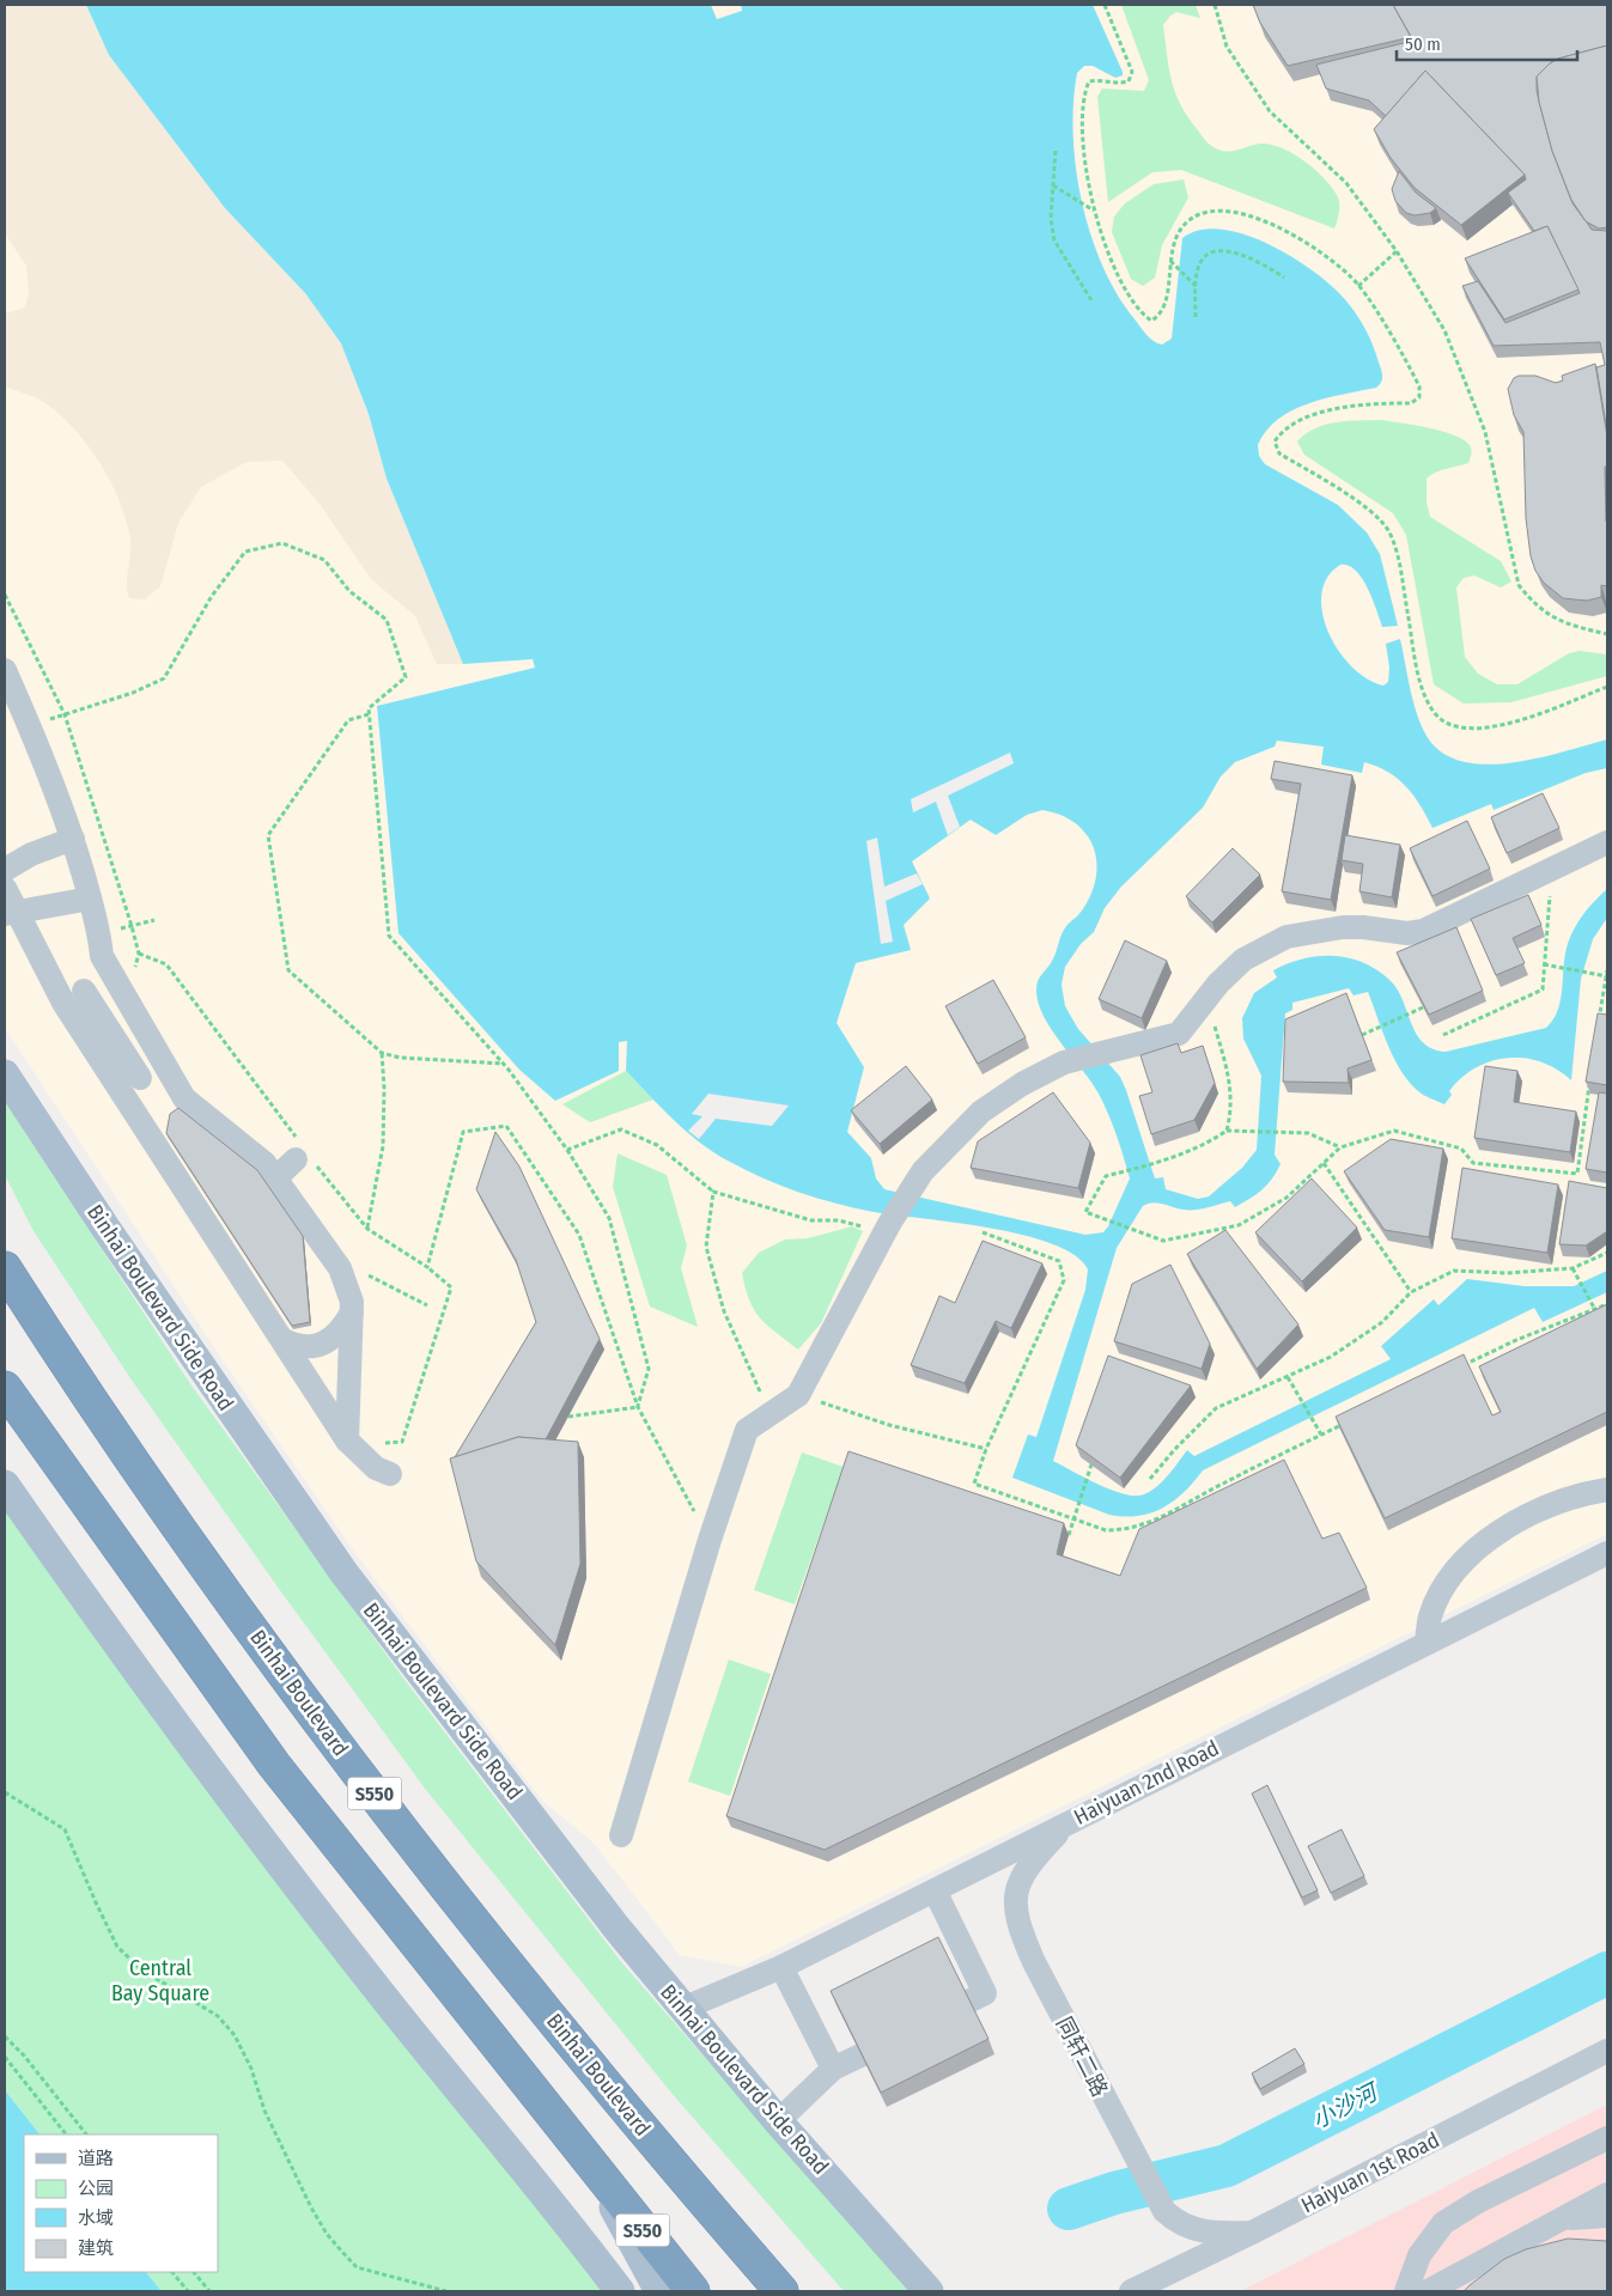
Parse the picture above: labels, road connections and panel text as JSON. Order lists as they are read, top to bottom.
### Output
{
  "streets": {
    "highway": ["Binhai Boulevard", "S550"],
    "main road": ["Binhai Boulevard Side Road"],
    "street": ["Haiyuan 2nd Road", "同轩二路", "Haiyuan 1st Road"]
  },
  "crossings": [
    ["Binhai Boulevard Side Road", "Haiyuan 2nd Road"],
    ["Haiyuan 2nd Road", "同轩二路"],
    ["同轩二路", "Haiyuan 1st Road"]
  ],
  "water": ["小沙河"],
  "parks": ["Central Bay Square"],
  "legend": [
    "道路",
    "公园",
    "水域",
    "建筑"
  ],
  "scale_bar": "50 m"
}
